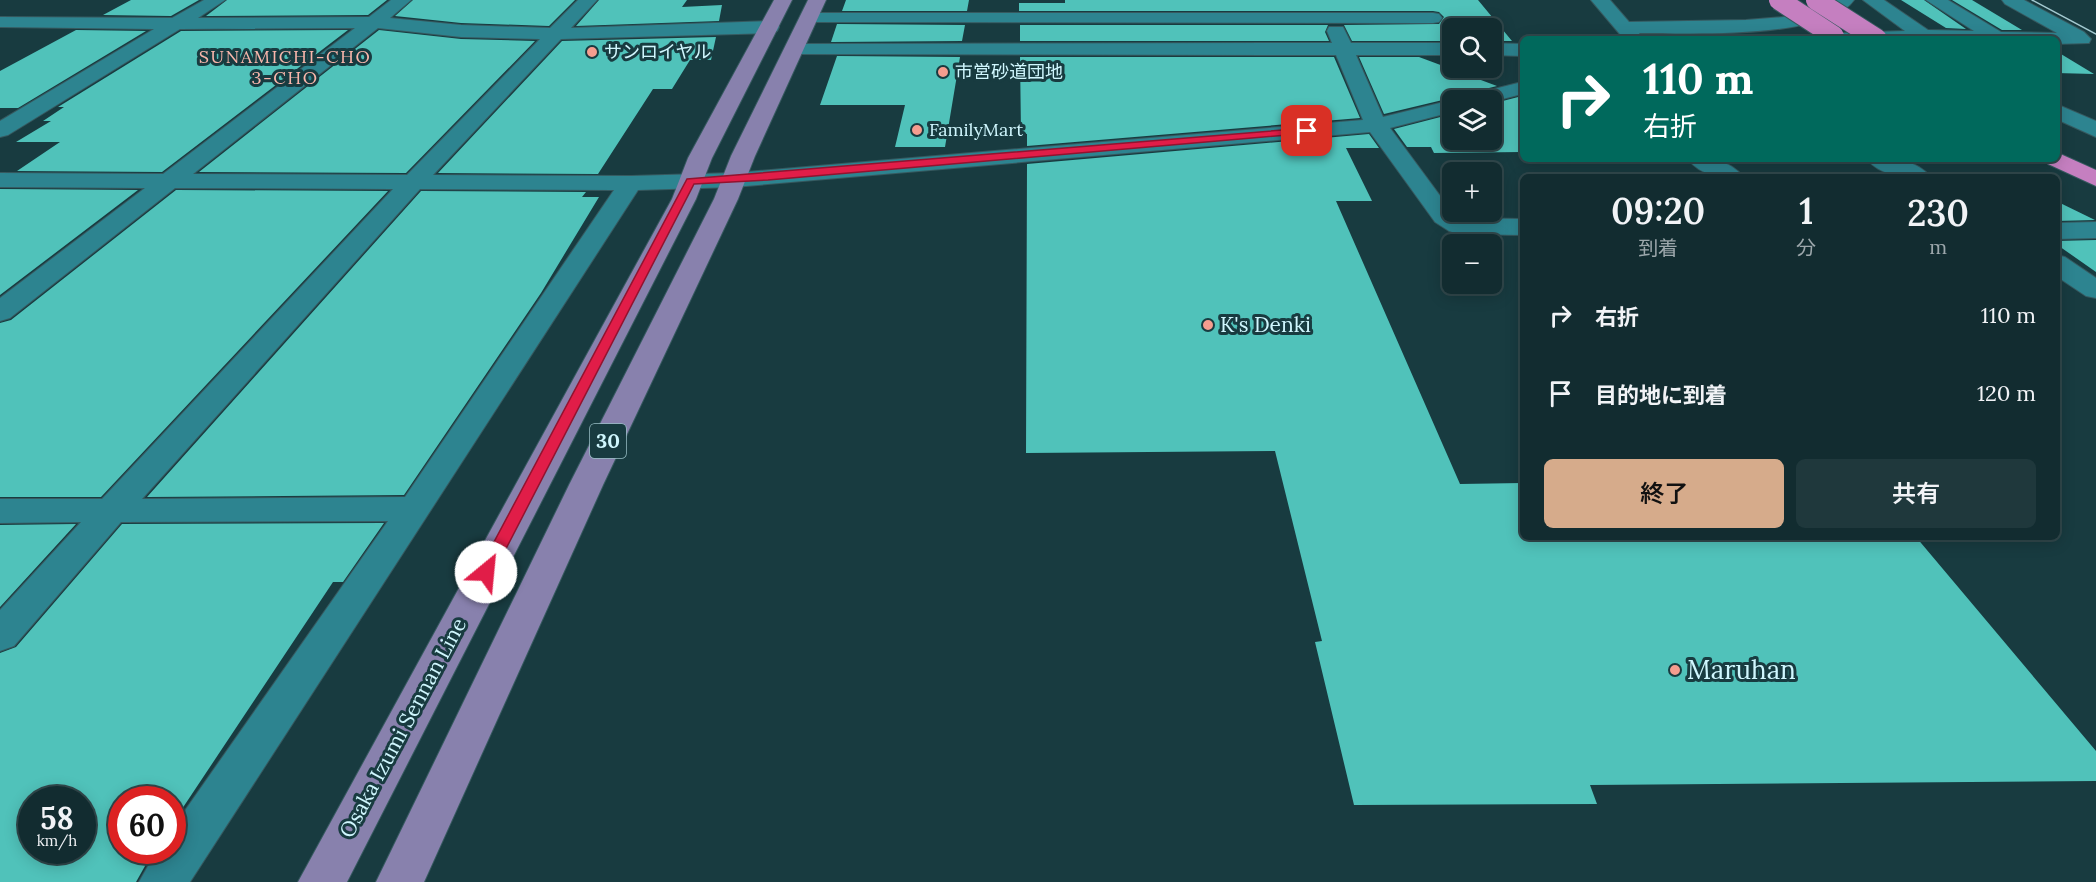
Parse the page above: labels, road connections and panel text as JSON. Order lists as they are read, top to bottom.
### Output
{
  "streets": {
    "main road": ["30", "Osaka Izumi Sennan Line"]
  },
  "crossings": [
    ["30", "Osaka Izumi Sennan Line"]
  ],
  "districts": ["SUNAMICHI-CHO 3-CHO"],
  "places": [
    "サンロイヤル",
    "市営砂道団地",
    "FamilyMart",
    "K's Denki",
    "Maruhan"
  ],
  "page": {
    "map_buttons": ["+", "−"],
    "turn": ["110 m", "右折"],
    "eta": [
      "09:20",
      "到着",
      "1",
      "分",
      "230",
      "m"
    ],
    "list": [
      {
        "name": "右折",
        "value": "110 m"
      },
      {
        "name": "目的地に到着",
        "value": "120 m"
      }
    ],
    "buttons": ["終了", "共有"],
    "speed": "58 km/h",
    "limit": "60"
  }
}
